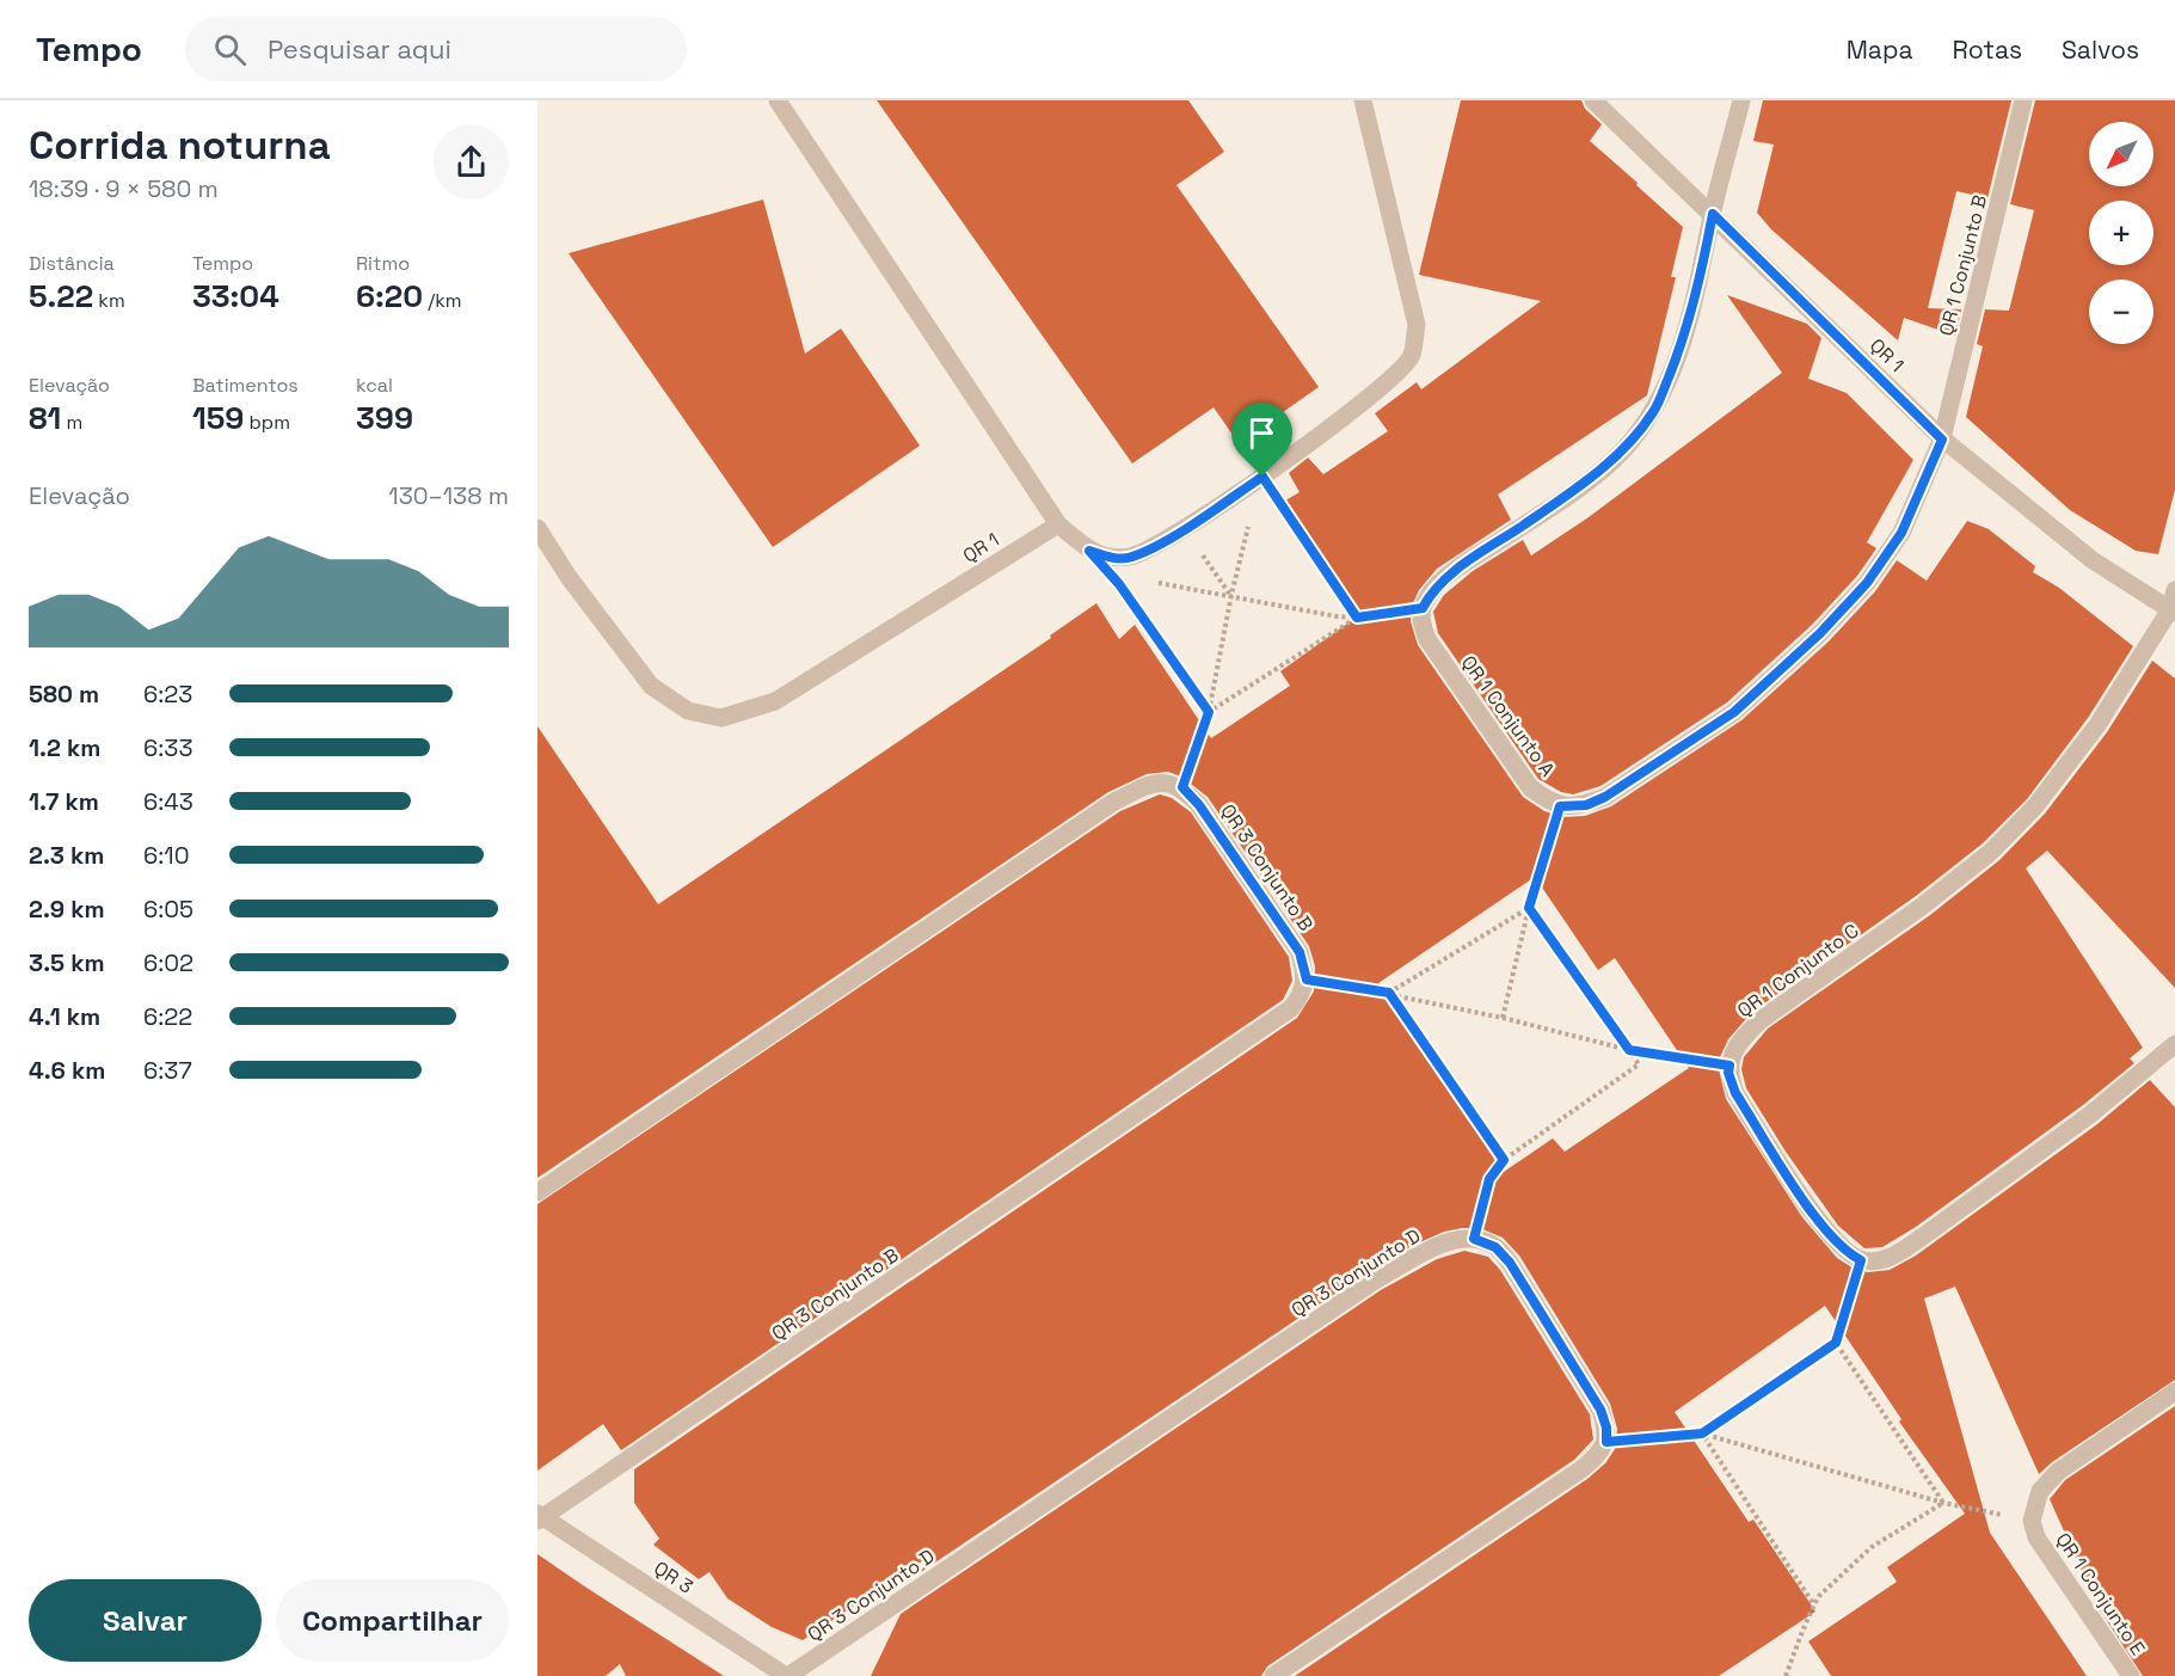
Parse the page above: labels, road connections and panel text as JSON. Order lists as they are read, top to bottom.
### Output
{
  "streets": {
    "street": [
      "QR 1 Conjunto B",
      "QR 1",
      "QR 1 Conjunto A",
      "QR 3 Conjunto B",
      "QR 1 Conjunto C",
      "QR 3 Conjunto D",
      "QR 3",
      "QR 1 Conjunto E"
    ]
  },
  "crossings": [
    ["QR 1 Conjunto B", "QR 1"],
    ["QR 1", "QR 1 Conjunto C"],
    ["QR 3 Conjunto B", "QR 3"],
    ["QR 3 Conjunto D", "QR 3"]
  ],
  "north": "bottom left",
  "page": {
    "header": "Tempo",
    "search": "Pesquisar aqui",
    "nav": ["Mapa", "Rotas", "Salvos"],
    "heading": ["Corrida noturna", "18:39 · 9 × 580 m"],
    "map_buttons": ["+", "−"],
    "stats": [
      ["Distância", "5.22 km"],
      ["Tempo", "33:04"],
      ["Ritmo", "6:20 /km"],
      ["Elevação", "81 m"],
      ["Batimentos", "159 bpm"],
      ["kcal", "399"]
    ],
    "chart": ["Elevação", "130–138 m"],
    "list": [
      {
        "name": "580 m",
        "note": "6:23"
      },
      {
        "name": "1.2 km",
        "note": "6:33"
      },
      {
        "name": "1.7 km",
        "note": "6:43"
      },
      {
        "name": "2.3 km",
        "note": "6:10"
      },
      {
        "name": "2.9 km",
        "note": "6:05"
      },
      {
        "name": "3.5 km",
        "note": "6:02"
      },
      {
        "name": "4.1 km",
        "note": "6:22"
      },
      {
        "name": "4.6 km",
        "note": "6:37"
      }
    ],
    "buttons": ["Salvar", "Compartilhar"]
  }
}
